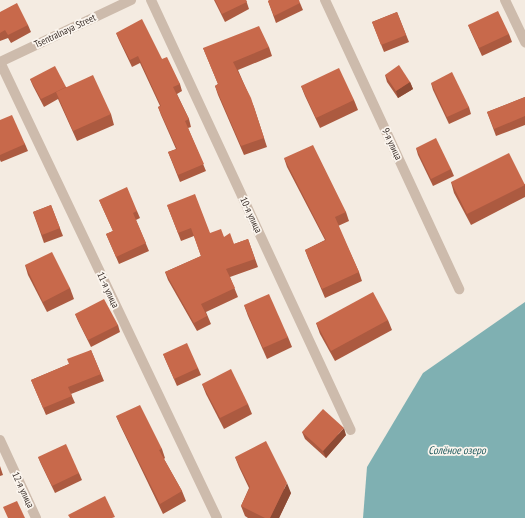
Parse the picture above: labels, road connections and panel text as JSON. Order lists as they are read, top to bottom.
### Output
{
  "streets": {
    "street": [
      "Tsentralnaya Street",
      "9-я улица",
      "10-я улица",
      "11-я улица",
      "12-я улица"
    ]
  },
  "crossings": [
    ["Tsentralnaya Street", "11-я улица"]
  ],
  "water": ["Солёное озеро"]
}
